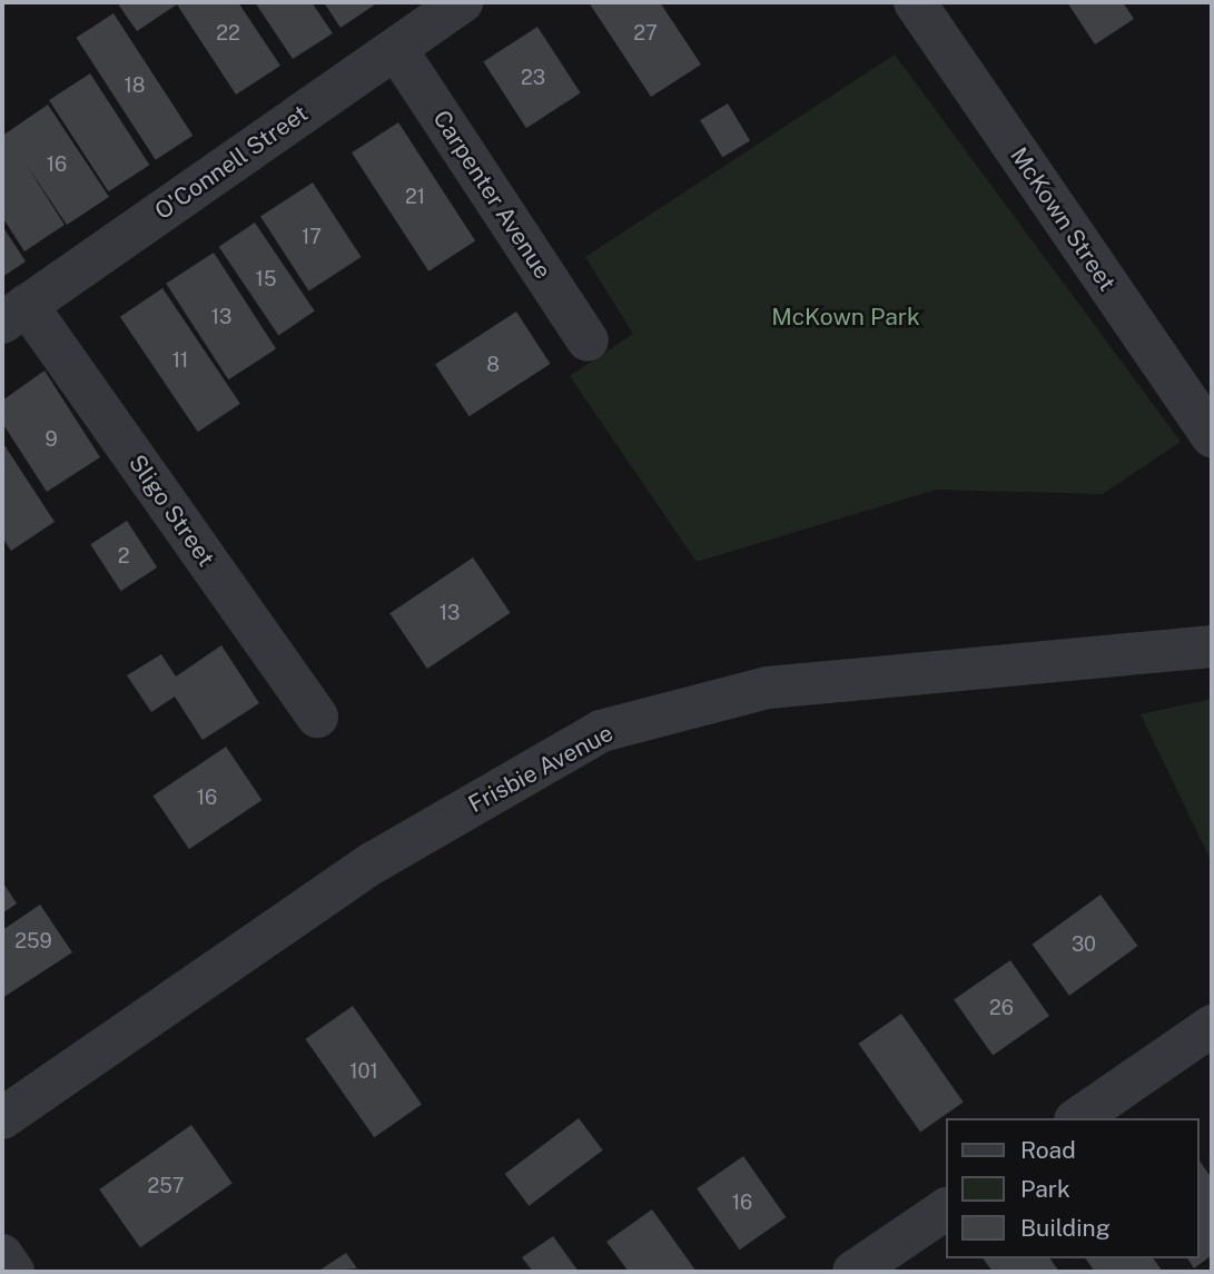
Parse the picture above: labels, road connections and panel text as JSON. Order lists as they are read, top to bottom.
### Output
{
  "streets": {
    "street": [
      "O'Connell Street",
      "Carpenter Avenue",
      "McKown Street",
      "Sligo Street",
      "Frisbie Avenue"
    ]
  },
  "crossings": [
    ["O'Connell Street", "Carpenter Avenue"],
    ["O'Connell Street", "Sligo Street"]
  ],
  "parks": ["McKown Park"],
  "house_numbers": [
    "22",
    "27",
    "23",
    "18",
    "16",
    "21",
    "17",
    "15",
    "13",
    "11",
    "8",
    "9",
    "2",
    "13",
    "16",
    "259",
    "30",
    "26",
    "101",
    "257",
    "16"
  ],
  "legend": ["Road", "Park", "Building"]
}
